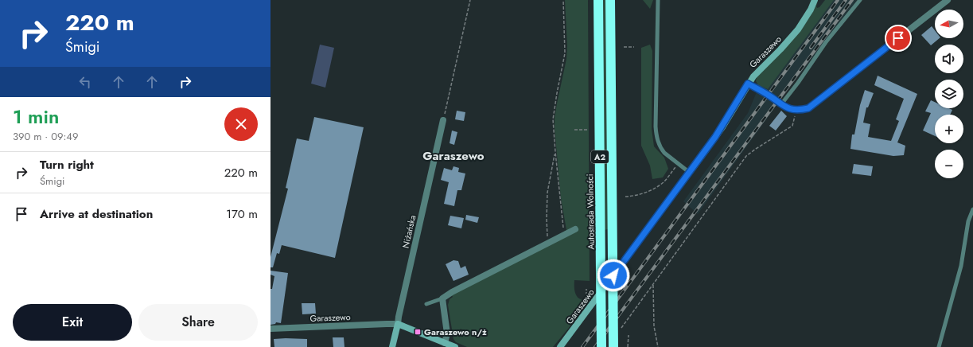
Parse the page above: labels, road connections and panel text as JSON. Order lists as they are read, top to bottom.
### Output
{
  "streets": {
    "highway": ["A2", "Autostrada Wolności"],
    "street": ["Garaszewo", "Niżańska"]
  },
  "crossings": [
    ["Garaszewo", "Niżańska"]
  ],
  "districts": ["Garaszewo"],
  "places": {
    "transit": ["Garaszewo n/ż"]
  },
  "north": "left",
  "page": {
    "turn": ["220 m", "Śmigi"],
    "map_buttons": ["+", "−"],
    "heading": ["1 min", "390 m · 09:49"],
    "list": [
      {
        "name": "Turn right",
        "note": "Śmigi",
        "value": "220 m"
      },
      {
        "name": "Arrive at destination",
        "value": "170 m"
      }
    ],
    "buttons": ["Exit", "Share"]
  }
}
